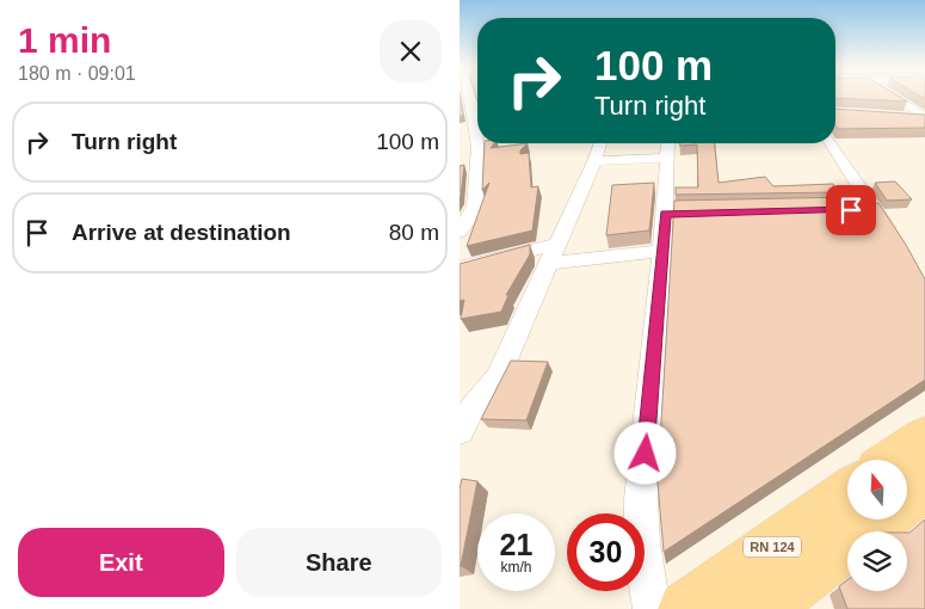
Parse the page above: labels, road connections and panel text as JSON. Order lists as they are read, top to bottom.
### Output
{
  "streets": {
    "main road": ["RN 124"]
  },
  "north": "top",
  "page": {
    "heading": ["1 min", "180 m · 09:01"],
    "turn": ["100 m", "Turn right"],
    "list": [
      {
        "name": "Turn right",
        "value": "100 m"
      },
      {
        "name": "Arrive at destination",
        "value": "80 m"
      }
    ],
    "speed": "21 km/h",
    "limit": "30",
    "buttons": ["Exit", "Share"]
  }
}
